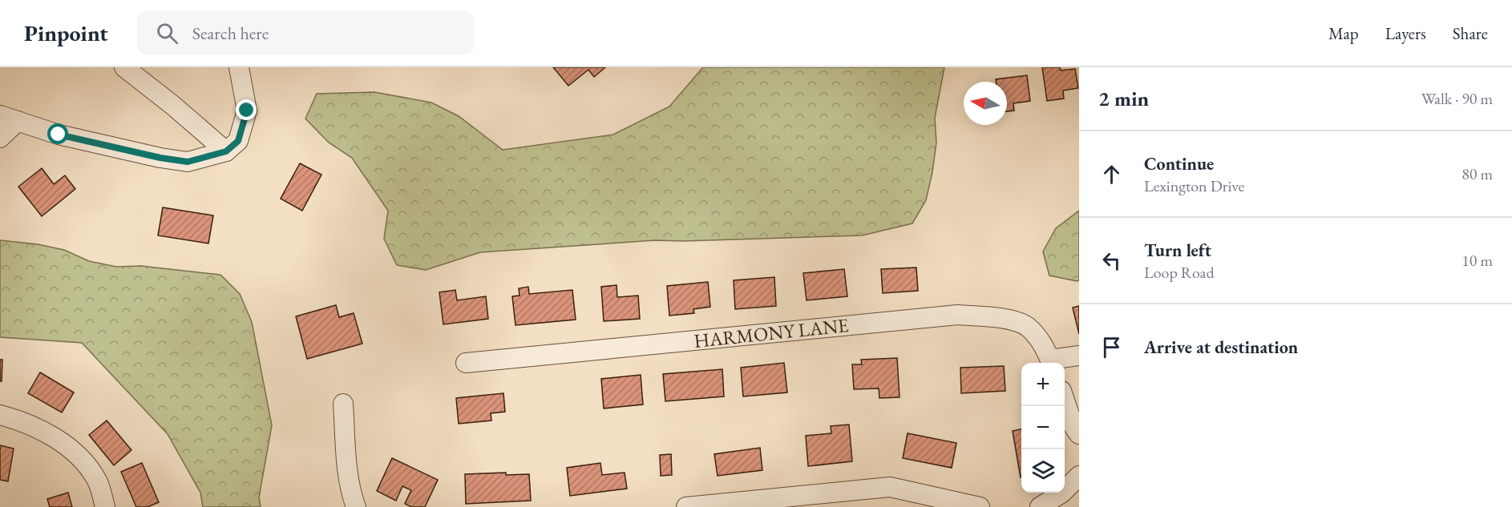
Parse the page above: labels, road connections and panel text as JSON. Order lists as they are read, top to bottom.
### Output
{
  "streets": {
    "street": ["HARMONY LANE"]
  },
  "north": "left",
  "page": {
    "header": "Pinpoint",
    "search": "Search here",
    "nav": ["Map", "Layers", "Share"],
    "heading": ["2 min", "Walk · 90 m"],
    "list": [
      ["Continue", "Lexington Drive", "80 m"],
      ["Turn left", "Loop Road", "10 m"],
      "Arrive at destination"
    ],
    "map_buttons": ["+", "−"]
  }
}
